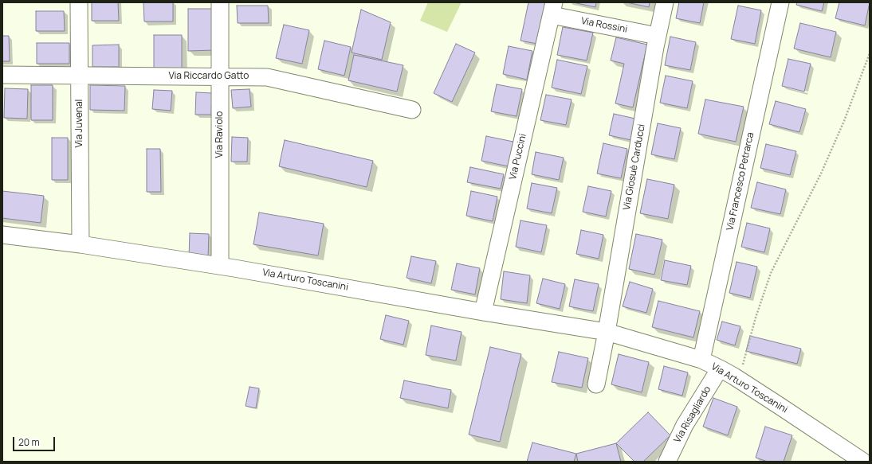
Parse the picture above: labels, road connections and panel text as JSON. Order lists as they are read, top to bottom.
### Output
{
  "streets": {
    "street": [
      "Via Rossini",
      "Via Riccardo Gatto",
      "Via Juvenal",
      "Via Raviolo",
      "Via Puccini",
      "Via Giosuè Carducci",
      "Via Francesco Petrarca",
      "Via Arturo Toscanini",
      "Via Risagliardo"
    ]
  },
  "crossings": [
    ["Via Rossini", "Via Puccini"],
    ["Via Rossini", "Via Giosuè Carducci"],
    ["Via Riccardo Gatto", "Via Juvenal"],
    ["Via Riccardo Gatto", "Via Raviolo"],
    ["Via Juvenal", "Via Arturo Toscanini"],
    ["Via Raviolo", "Via Arturo Toscanini"],
    ["Via Puccini", "Via Arturo Toscanini"],
    ["Via Giosuè Carducci", "Via Arturo Toscanini"],
    ["Via Francesco Petrarca", "Via Arturo Toscanini"],
    ["Via Arturo Toscanini", "Via Risagliardo"]
  ],
  "scale_bar": "20 m"
}
